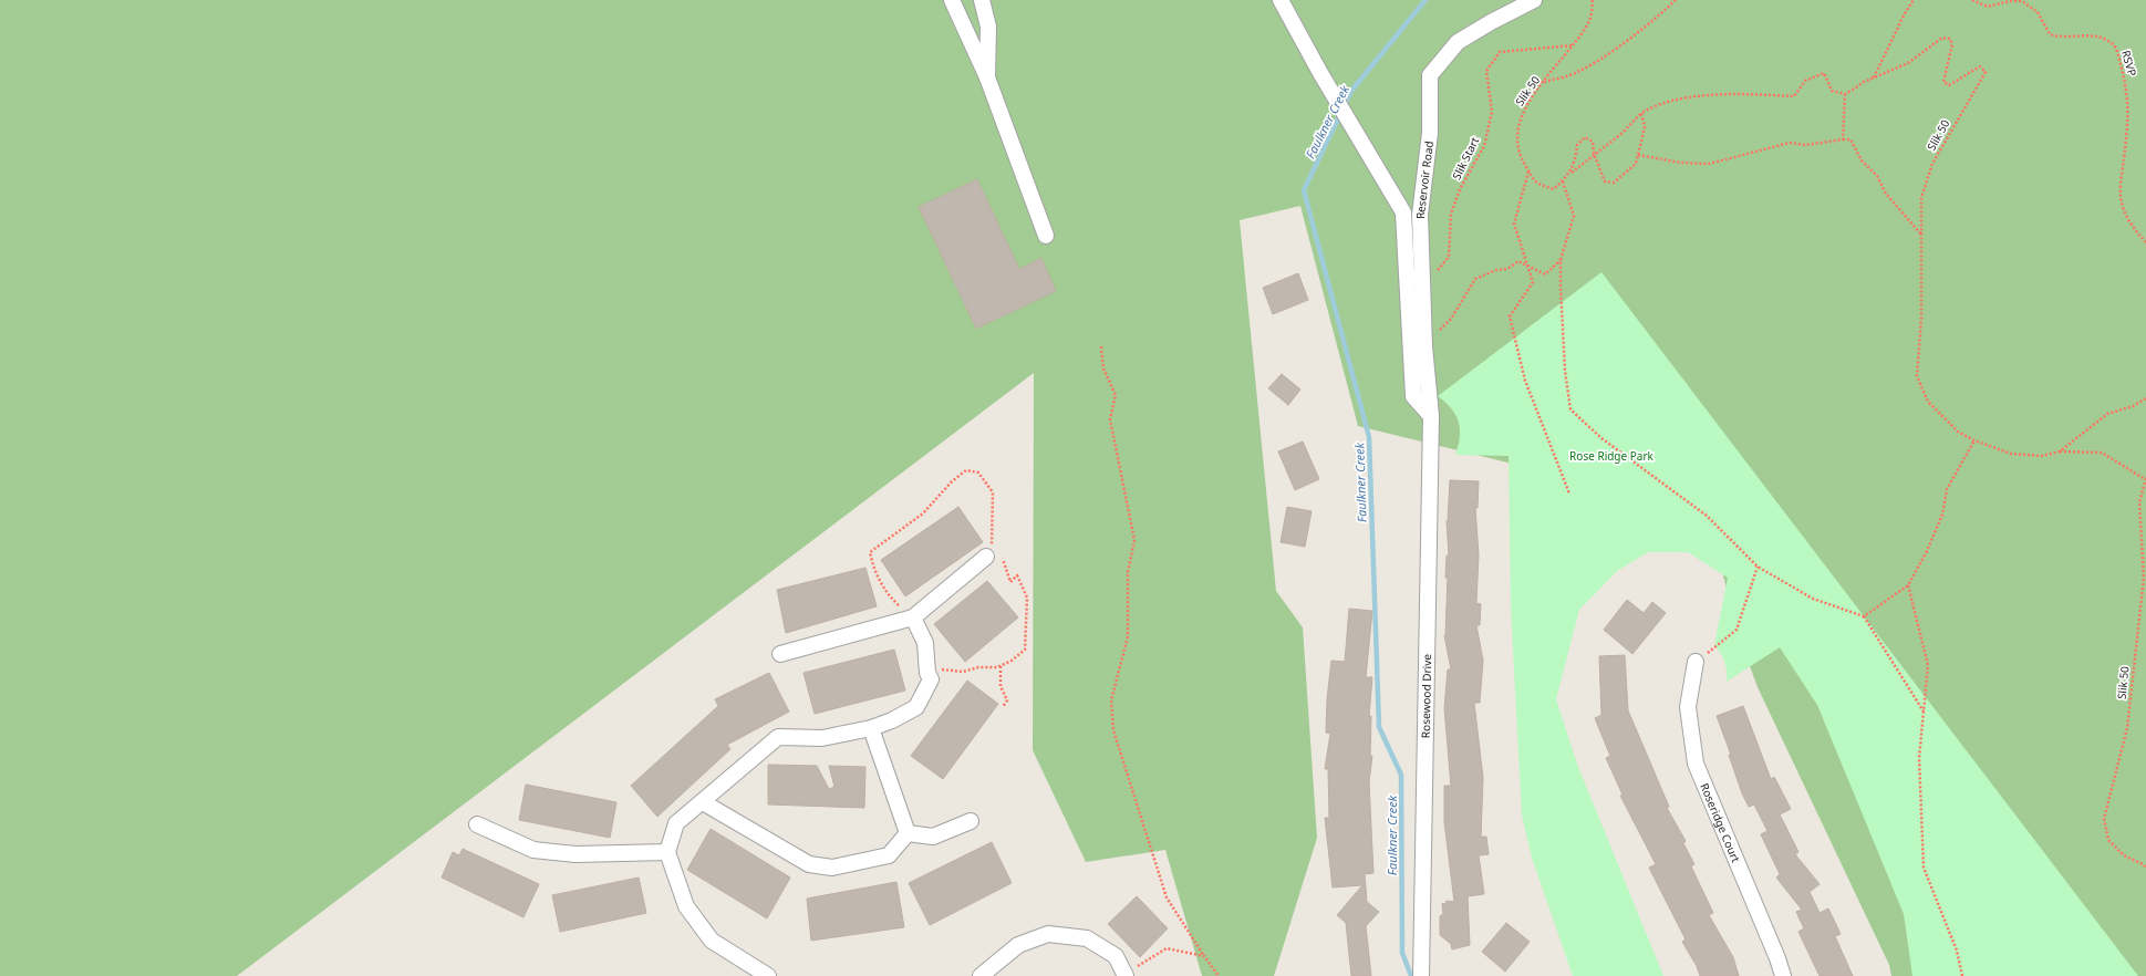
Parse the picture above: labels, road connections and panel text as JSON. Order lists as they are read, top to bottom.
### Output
{
  "streets": {
    "street": ["Reservoir Road", "Rosewood Drive", "Roseridge Court"],
    "path": ["RSVP", "Slik 50", "Slik Start"]
  },
  "crossings": [
    ["Slik 50", "Slik Start"],
    ["Slik Start", "Reservoir Road"],
    ["Reservoir Road", "Rosewood Drive"]
  ],
  "water": ["Faulkner Creek"],
  "parks": ["Rose Ridge Park"]
}
